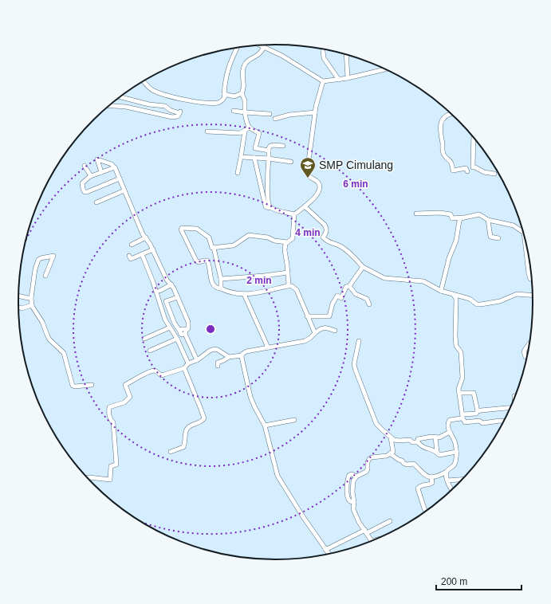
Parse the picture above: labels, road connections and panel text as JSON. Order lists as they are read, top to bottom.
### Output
{
  "places": {
    "school or university": ["SMP Cimulang"]
  },
  "scale_bar": "200 m",
  "rings": ["6 min", "4 min", "2 min"]
}
